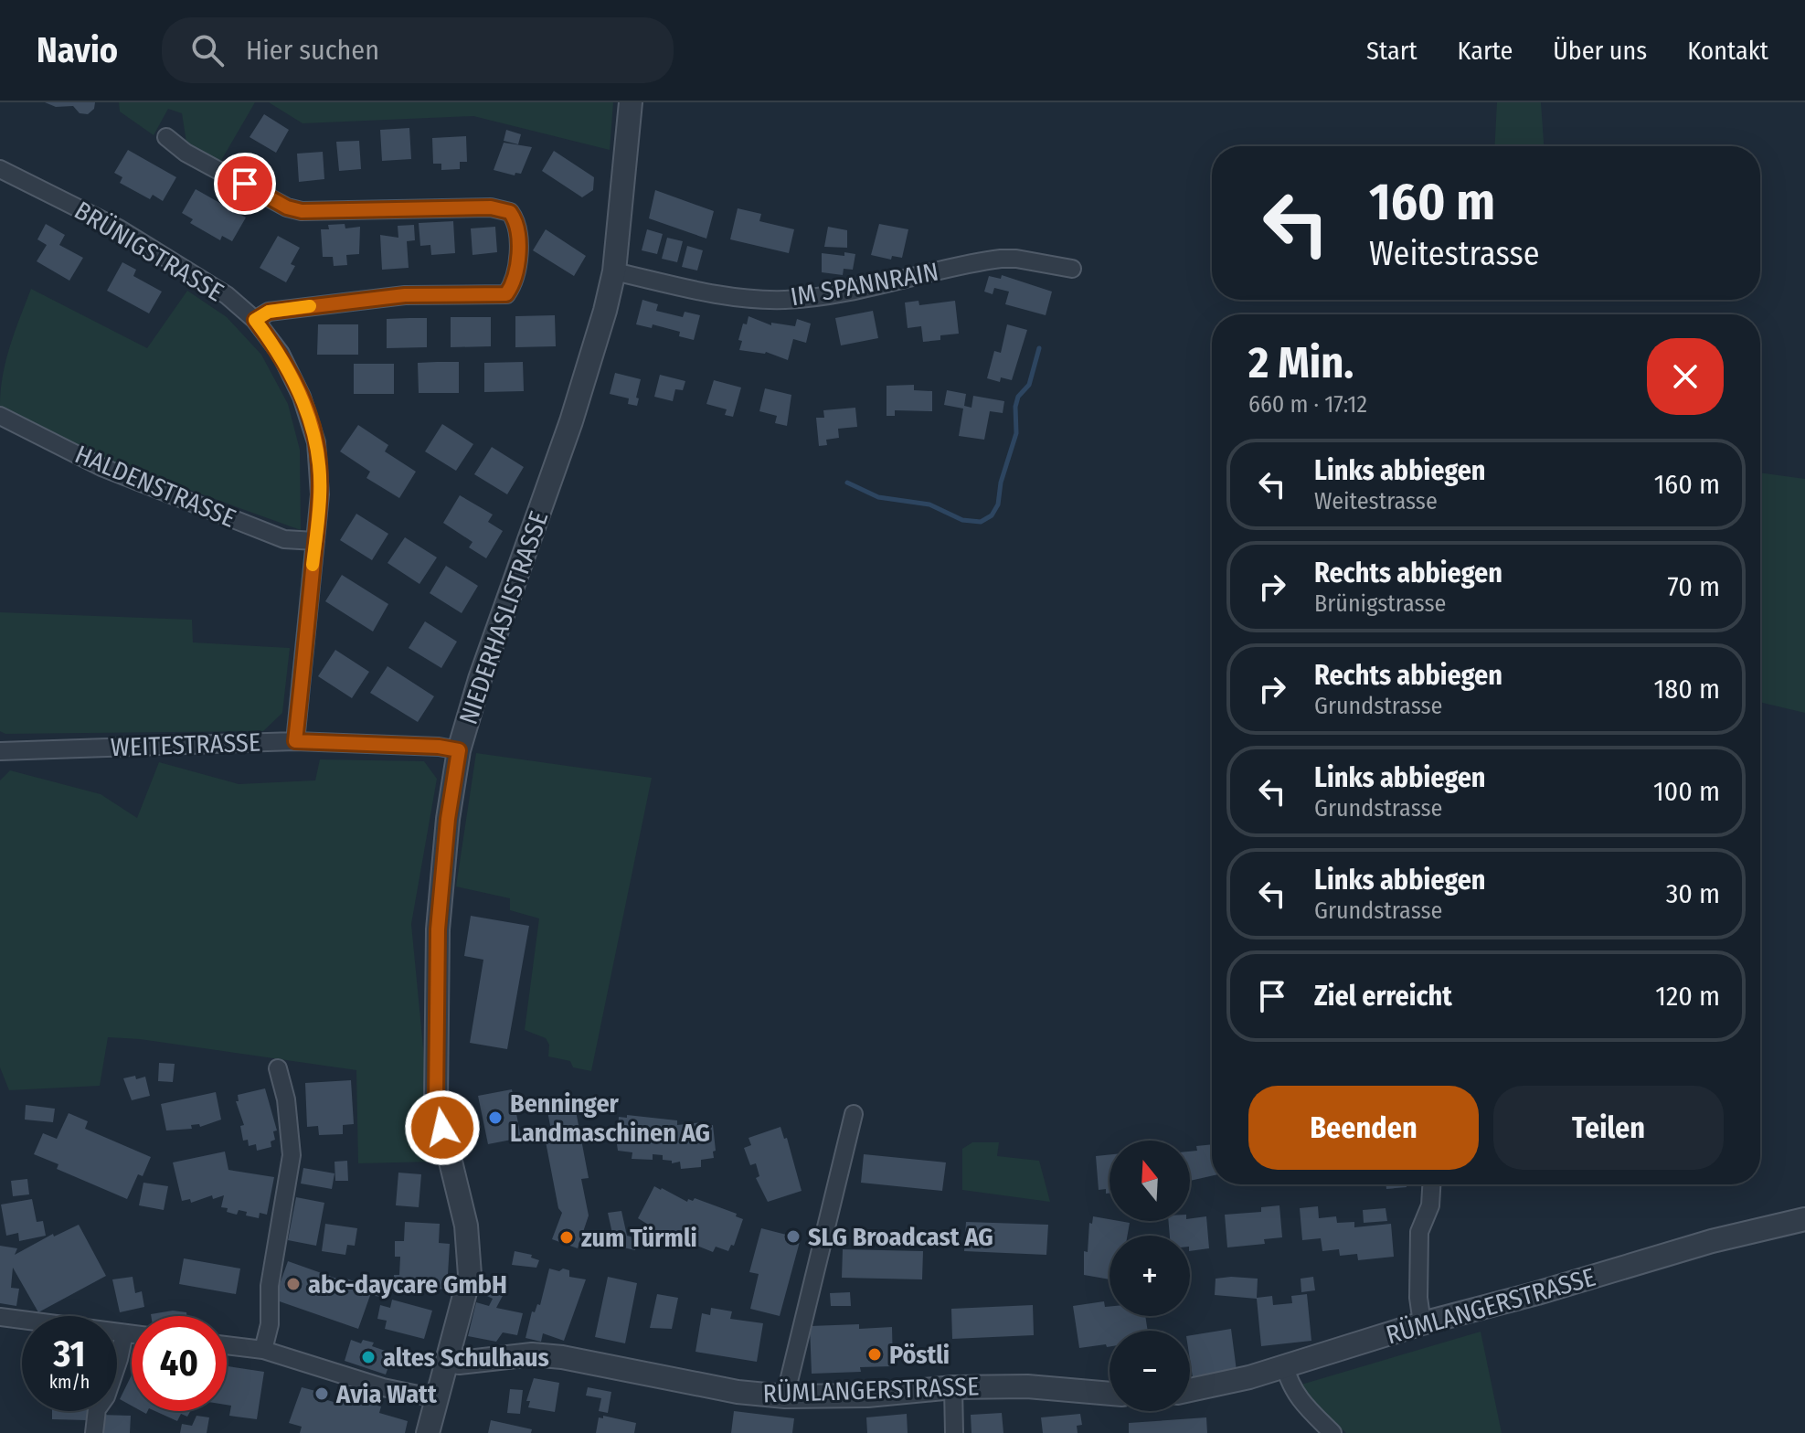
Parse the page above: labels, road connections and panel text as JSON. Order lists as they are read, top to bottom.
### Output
{
  "streets": {
    "street": [
      "BRÜNIGSTRASSE",
      "IM SPANNRAIN",
      "HALDENSTRASSE",
      "NIEDERHASLISTRASSE",
      "WEITESTRASSE",
      "RÜMLANGERSTRASSE"
    ]
  },
  "crossings": [
    ["BRÜNIGSTRASSE", "HALDENSTRASSE"],
    ["BRÜNIGSTRASSE", "WEITESTRASSE"],
    ["IM SPANNRAIN", "NIEDERHASLISTRASSE"],
    ["NIEDERHASLISTRASSE", "WEITESTRASSE"],
    ["NIEDERHASLISTRASSE", "RÜMLANGERSTRASSE"]
  ],
  "places": [
    "Benninger Landmaschinen AG",
    "SLG Broadcast AG",
    "zum Türmli",
    "abc-daycare GmbH",
    "Pöstli",
    "altes Schulhaus",
    "Avia Watt"
  ],
  "north": "top",
  "page": {
    "header": "Navio",
    "search": "Hier suchen",
    "nav": [
      "Start",
      "Karte",
      "Über uns",
      "Kontakt"
    ],
    "turn": ["160 m", "Weitestrasse"],
    "heading": ["2 Min.", "660 m · 17:12"],
    "list": [
      {
        "name": "Links abbiegen",
        "note": "Weitestrasse",
        "value": "160 m"
      },
      {
        "name": "Rechts abbiegen",
        "note": "Brünigstrasse",
        "value": "70 m"
      },
      {
        "name": "Rechts abbiegen",
        "note": "Grundstrasse",
        "value": "180 m"
      },
      {
        "name": "Links abbiegen",
        "note": "Grundstrasse",
        "value": "100 m"
      },
      {
        "name": "Links abbiegen",
        "note": "Grundstrasse",
        "value": "30 m"
      },
      {
        "name": "Ziel erreicht",
        "value": "120 m"
      }
    ],
    "buttons": ["Beenden", "Teilen"],
    "map_buttons": ["+", "−"],
    "speed": "31 km/h",
    "limit": "40"
  }
}
